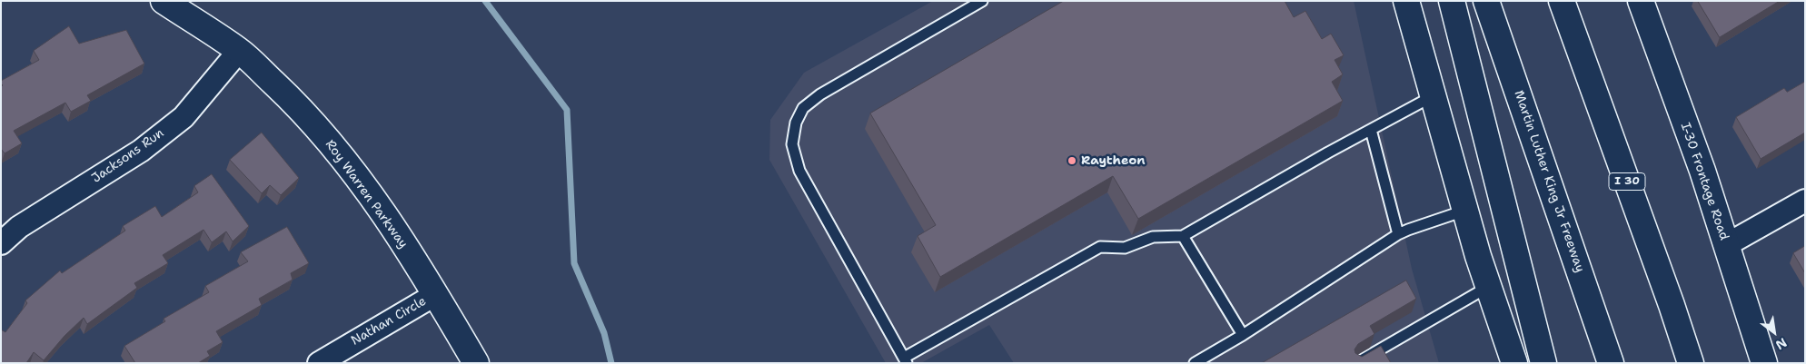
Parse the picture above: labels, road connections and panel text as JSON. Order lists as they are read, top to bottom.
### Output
{
  "streets": {
    "main road": [
      "Martin Luther King Jr Freeway",
      "I 30",
      "I-30 Frontage Road",
      "Roy Warren Parkway"
    ],
    "street": ["Jacksons Run", "Nathan Circle"]
  },
  "crossings": [
    ["Jacksons Run", "Roy Warren Parkway"],
    ["Roy Warren Parkway", "Nathan Circle"]
  ],
  "places": ["Raytheon"],
  "north": "bottom right"
}
